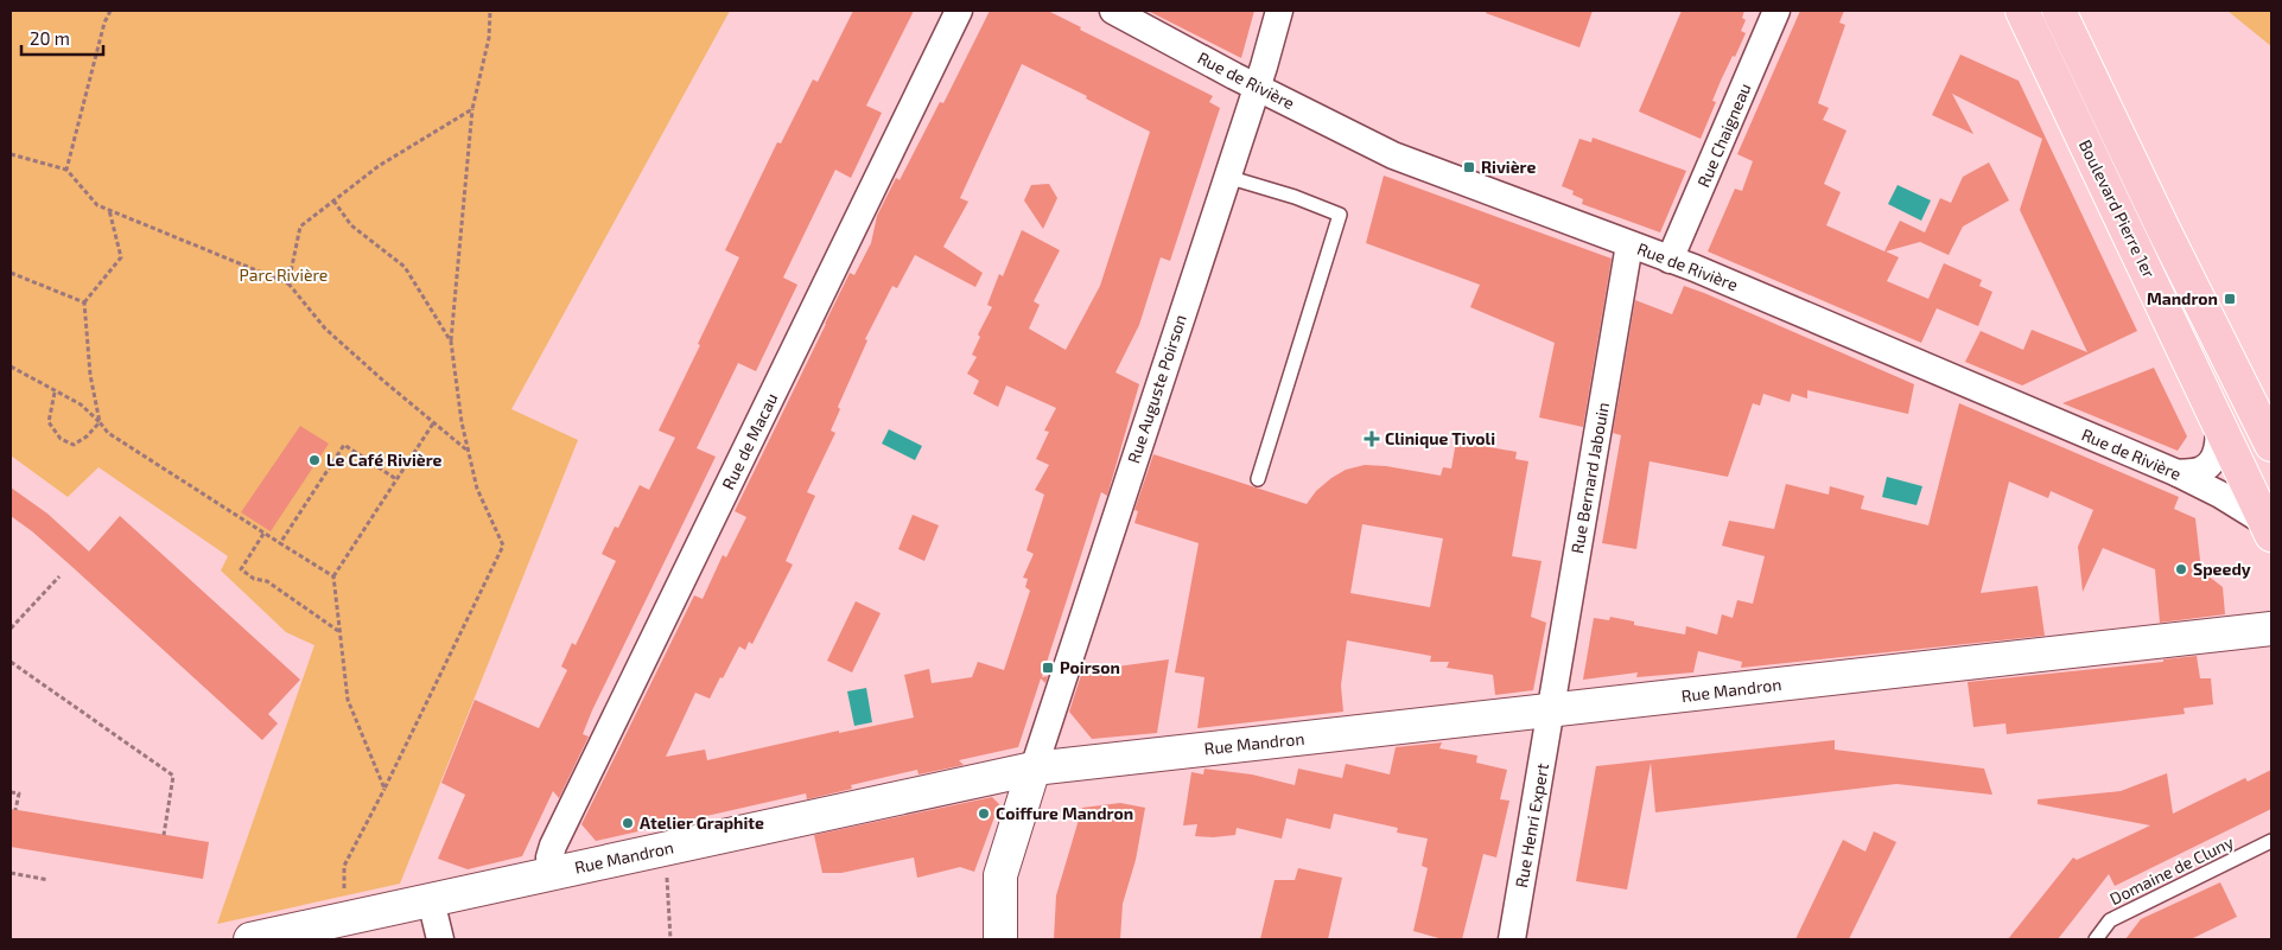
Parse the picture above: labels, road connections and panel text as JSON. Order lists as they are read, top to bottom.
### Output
{
  "streets": {
    "main road": ["Boulevard Pierre 1er"],
    "street": [
      "Rue de Rivière",
      "Rue Chaigneau",
      "Rue Auguste Poirson",
      "Rue de Macau",
      "Rue Bernard Jabouin",
      "Rue Mandron",
      "Rue Henri Expert"
    ],
    "lane": ["Domaine de Cluny"]
  },
  "crossings": [
    ["Rue de Rivière", "Rue Chaigneau"],
    ["Rue de Rivière", "Boulevard Pierre 1er"],
    ["Rue de Rivière", "Rue Auguste Poirson"],
    ["Rue de Rivière", "Rue Bernard Jabouin"],
    ["Rue Auguste Poirson", "Rue Mandron"],
    ["Rue de Macau", "Rue Mandron"],
    ["Rue Bernard Jabouin", "Rue Mandron"],
    ["Rue Bernard Jabouin", "Rue Henri Expert"],
    ["Rue Mandron", "Rue Henri Expert"]
  ],
  "parks": ["Parc Rivière"],
  "places": {
    "transit": ["Rivière", "Mandron", "Poirson"],
    "health": ["Clinique Tivoli"],
    "other": [
      "Le Café Rivière",
      "Speedy",
      "Coiffure Mandron",
      "Atelier Graphite"
    ]
  },
  "scale_bar": "20 m"
}
